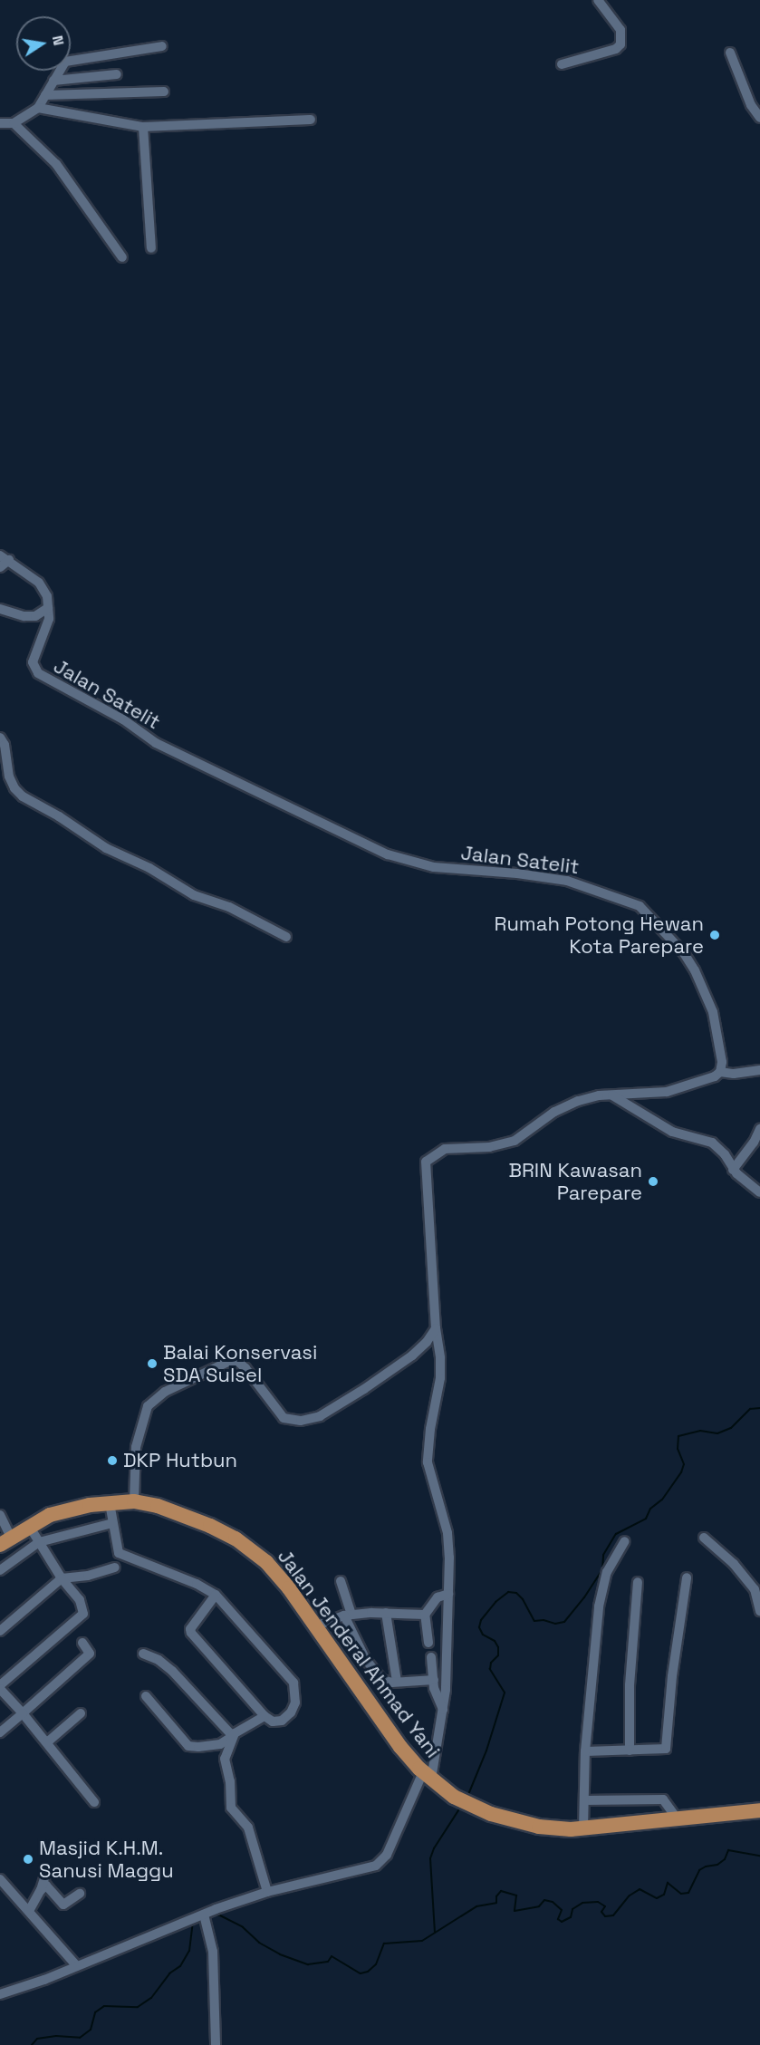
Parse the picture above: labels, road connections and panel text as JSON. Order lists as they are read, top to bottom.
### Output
{
  "streets": {
    "highway": ["Jalan Jenderal Ahmad Yani"],
    "street": ["Jalan Satelit"]
  },
  "places": [
    "Rumah Potong Hewan Kota Parepare",
    "BRIN Kawasan Parepare",
    "Balai Konservasi SDA Sulsel",
    "DKP Hutbun",
    "Masjid K.H.M. Sanusi Maggu"
  ],
  "north": "right"
}
